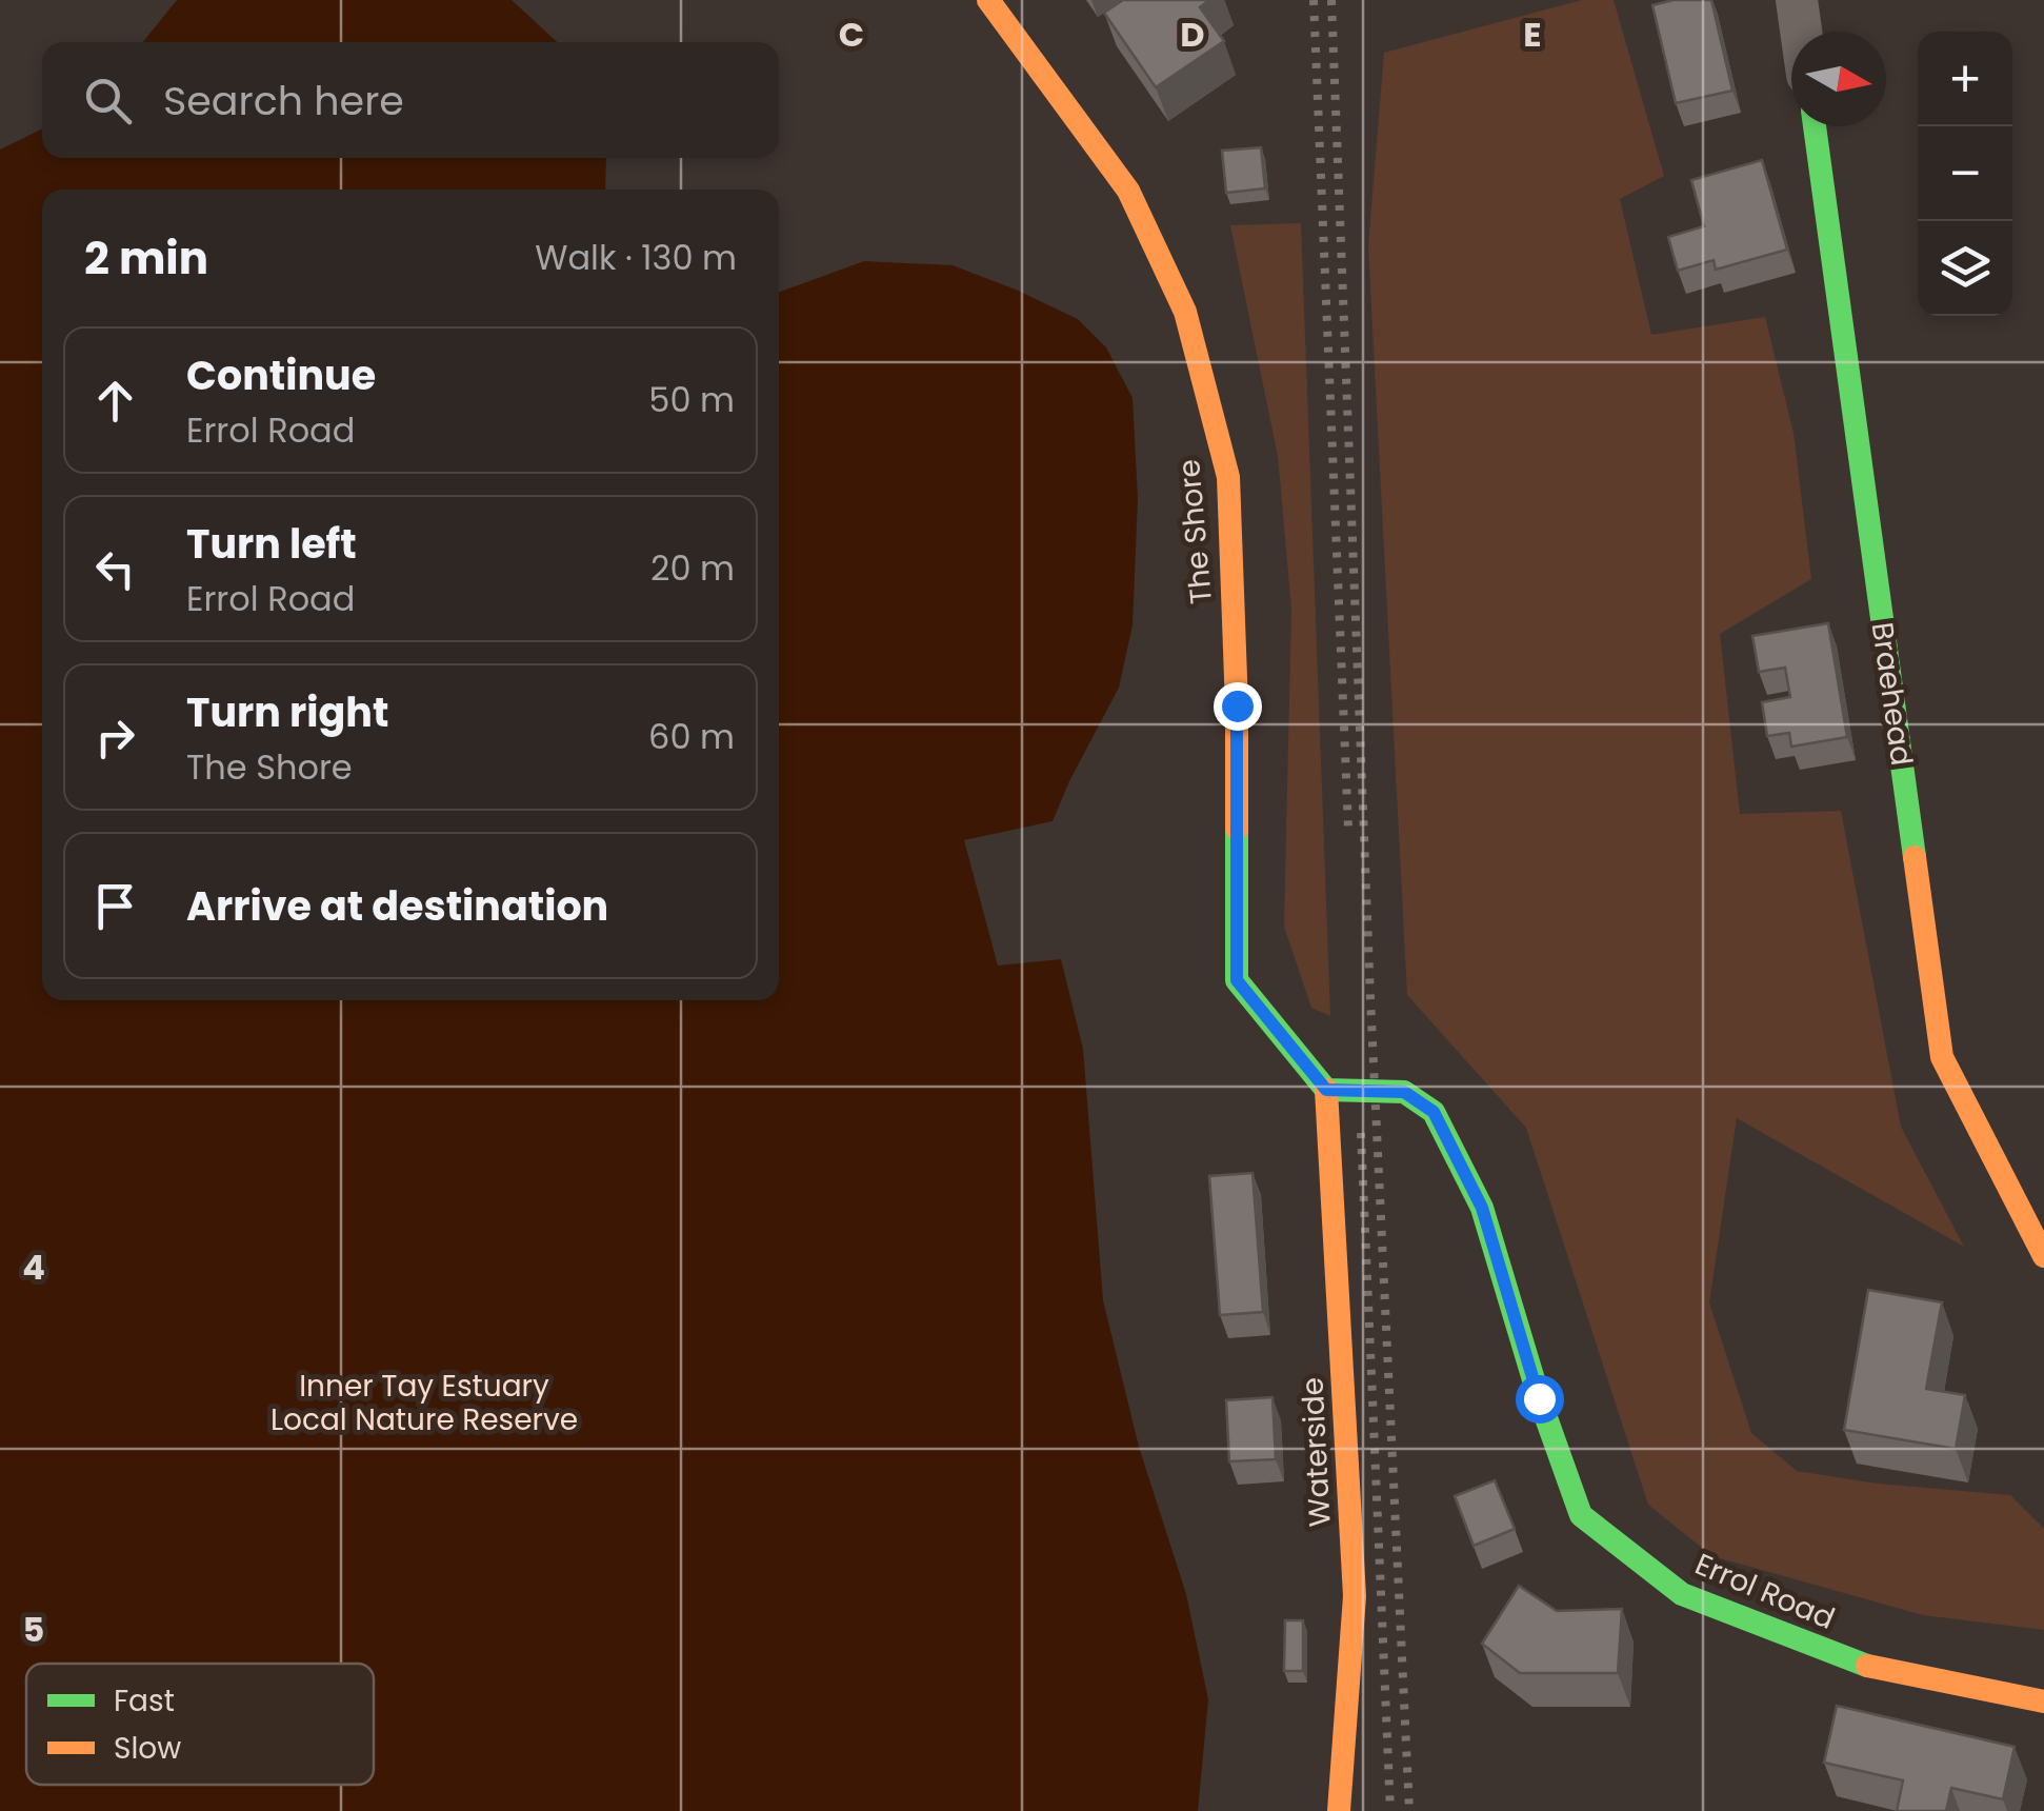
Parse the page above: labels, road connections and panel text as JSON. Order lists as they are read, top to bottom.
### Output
{
  "streets": {
    "street": [
      "The Shore",
      "Braehead",
      "Waterside",
      "Errol Road"
    ]
  },
  "crossings": [
    ["The Shore", "Waterside"],
    ["The Shore", "Errol Road"],
    ["Waterside", "Errol Road"]
  ],
  "parks": ["Inner Tay Estuary Local Nature Reserve"],
  "legend": ["Fast", "Slow"],
  "north": "right",
  "page": {
    "map_buttons": ["+", "−"],
    "search": "Search here",
    "heading": ["2 min", "Walk · 130 m"],
    "list": [
      ["Continue", "Errol Road", "50 m"],
      ["Turn left", "Errol Road", "20 m"],
      ["Turn right", "The Shore", "60 m"],
      "Arrive at destination"
    ]
  },
  "grid": {
    "columns": ["C", "D", "E"],
    "rows": ["4", "5"]
  }
}
